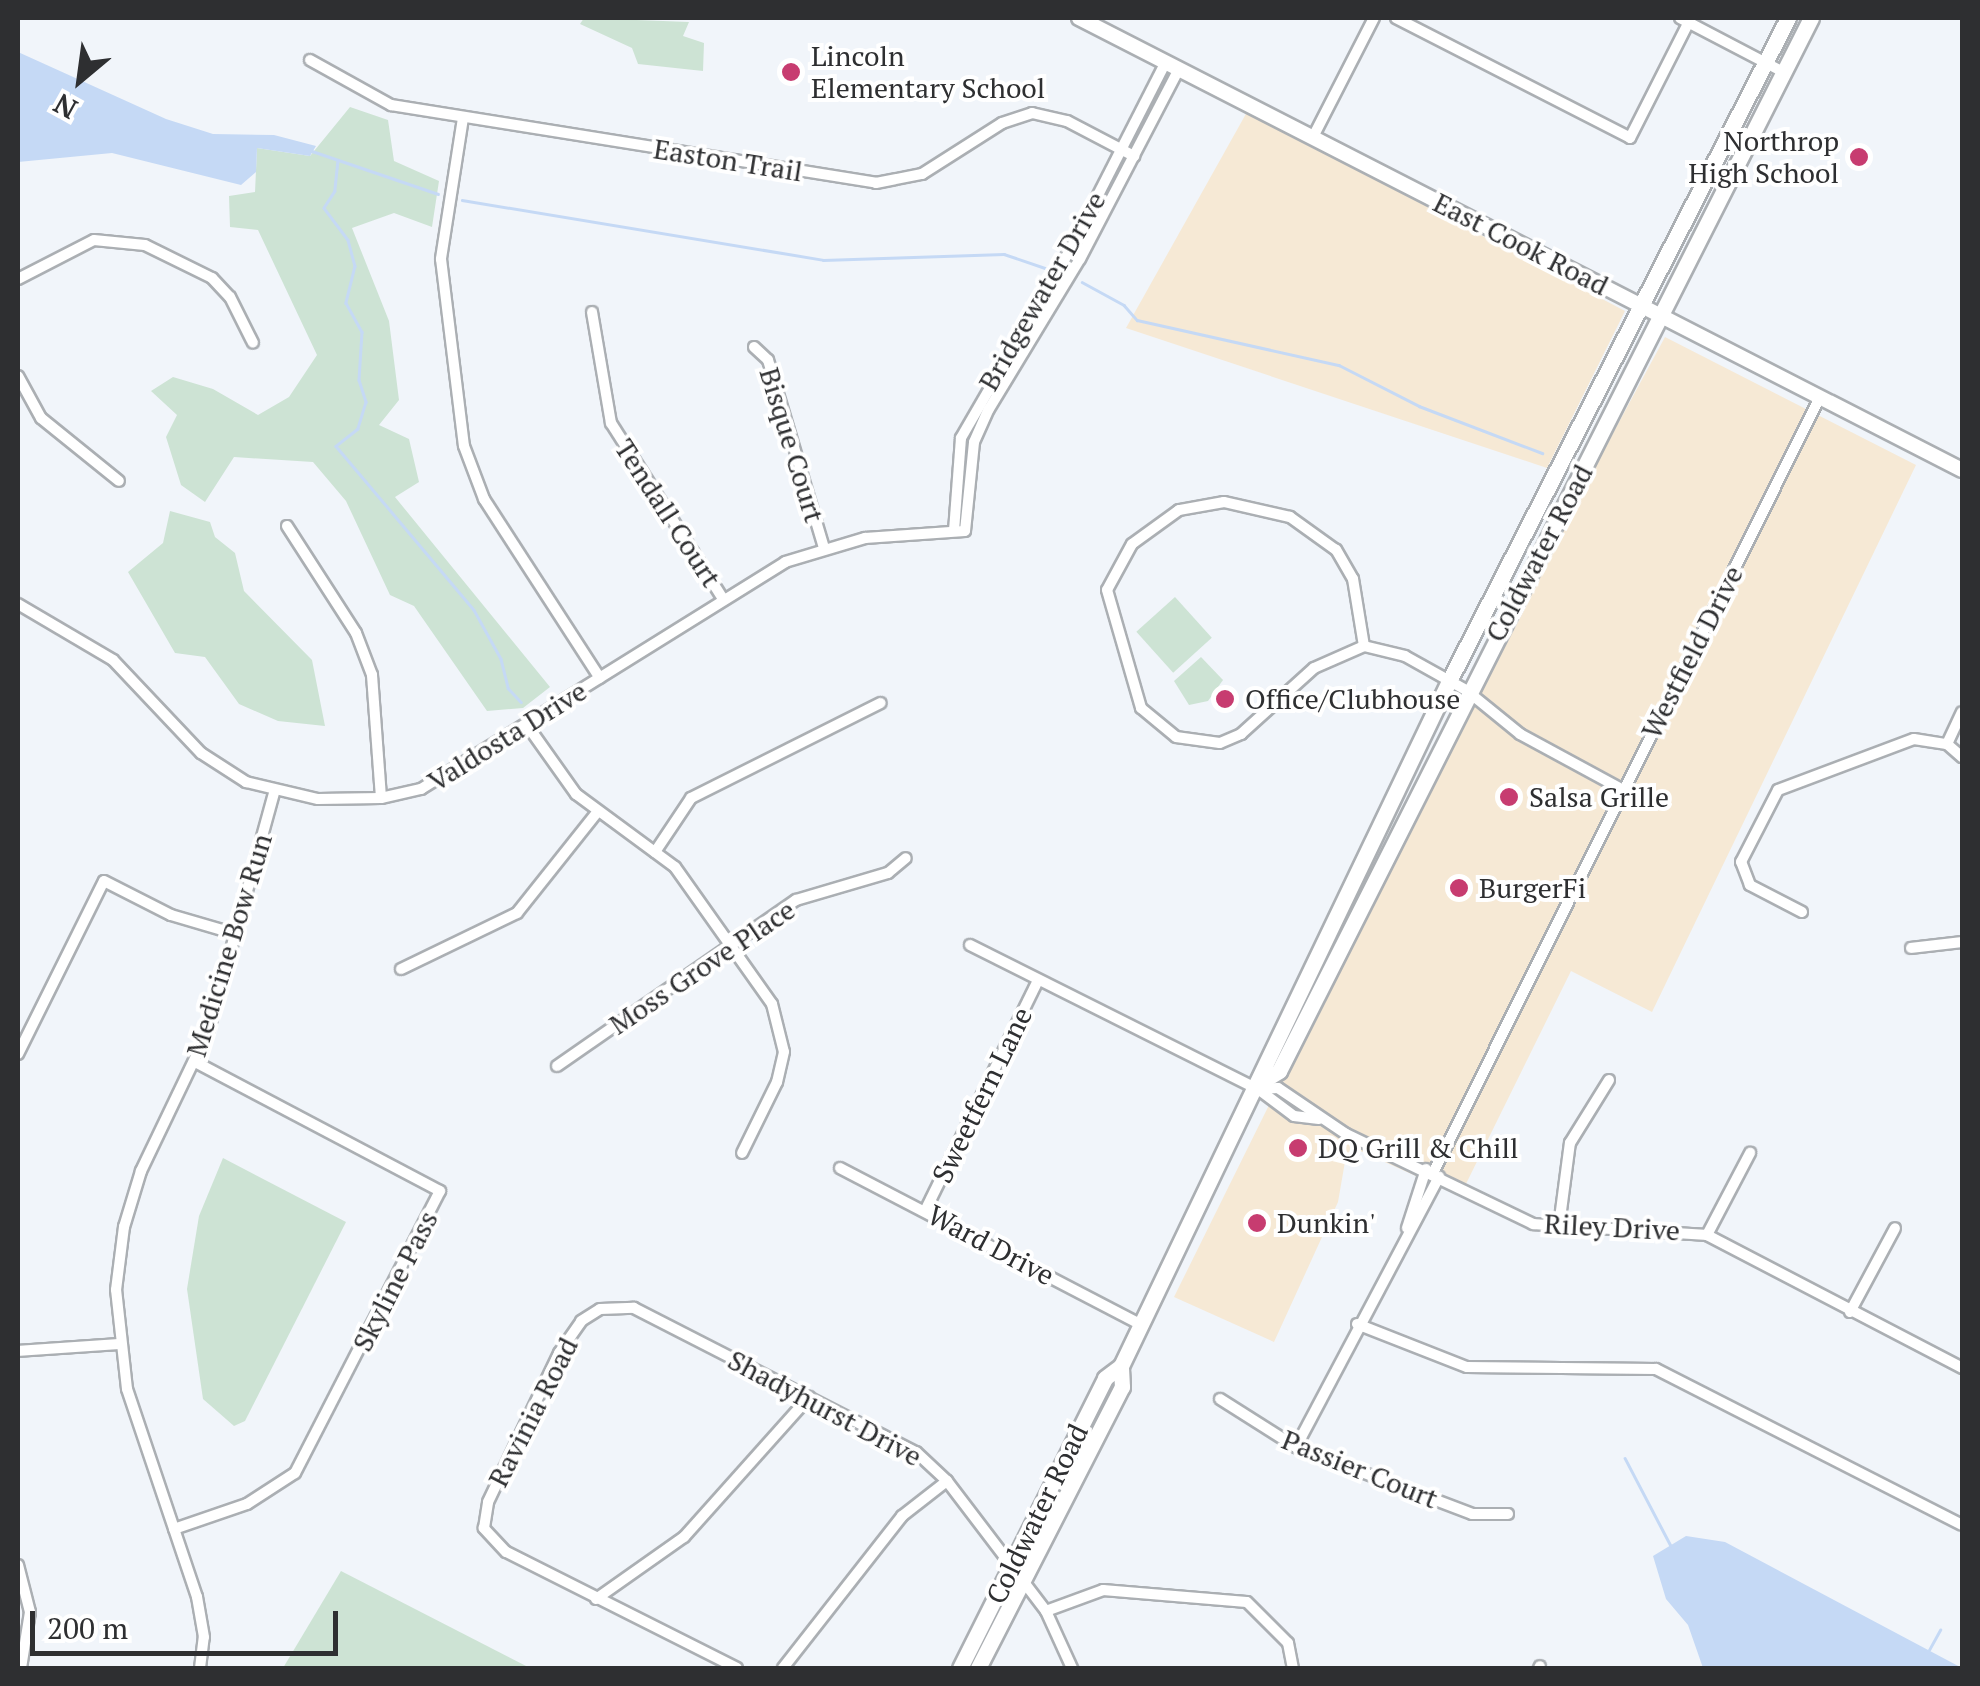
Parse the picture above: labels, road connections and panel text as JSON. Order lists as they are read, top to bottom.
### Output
{
  "streets": {
    "main road": ["East Cook Road", "Coldwater Road"],
    "street": [
      "Easton Trail",
      "Bridgewater Drive",
      "Bisque Court",
      "Tendall Court",
      "Westfield Drive",
      "Valdosta Drive",
      "Medicine Bow Run",
      "Moss Grove Place",
      "Sweetfern Lane",
      "Riley Drive",
      "Ward Drive",
      "Skyline Pass",
      "Shadyhurst Drive",
      "Ravinia Road",
      "Passier Court"
    ]
  },
  "crossings": [
    ["Easton Trail", "Bridgewater Drive"],
    ["East Cook Road", "Bridgewater Drive"],
    ["East Cook Road", "Coldwater Road"],
    ["East Cook Road", "Westfield Drive"],
    ["Bridgewater Drive", "Valdosta Drive"],
    ["Bisque Court", "Valdosta Drive"],
    ["Tendall Court", "Valdosta Drive"],
    ["Coldwater Road", "Riley Drive"],
    ["Coldwater Road", "Ward Drive"],
    ["Coldwater Road", "Shadyhurst Drive"],
    ["Westfield Drive", "Riley Drive"],
    ["Westfield Drive", "Passier Court"],
    ["Valdosta Drive", "Medicine Bow Run"],
    ["Medicine Bow Run", "Skyline Pass"],
    ["Sweetfern Lane", "Riley Drive"],
    ["Sweetfern Lane", "Ward Drive"],
    ["Shadyhurst Drive", "Ravinia Road"]
  ],
  "places": [
    "Lincoln Elementary School",
    "Northrop High School",
    "Office/Clubhouse",
    "Salsa Grille",
    "BurgerFi",
    "DQ Grill & Chill",
    "Dunkin'"
  ],
  "scale_bar": "200 m",
  "north": "bottom left"
}
